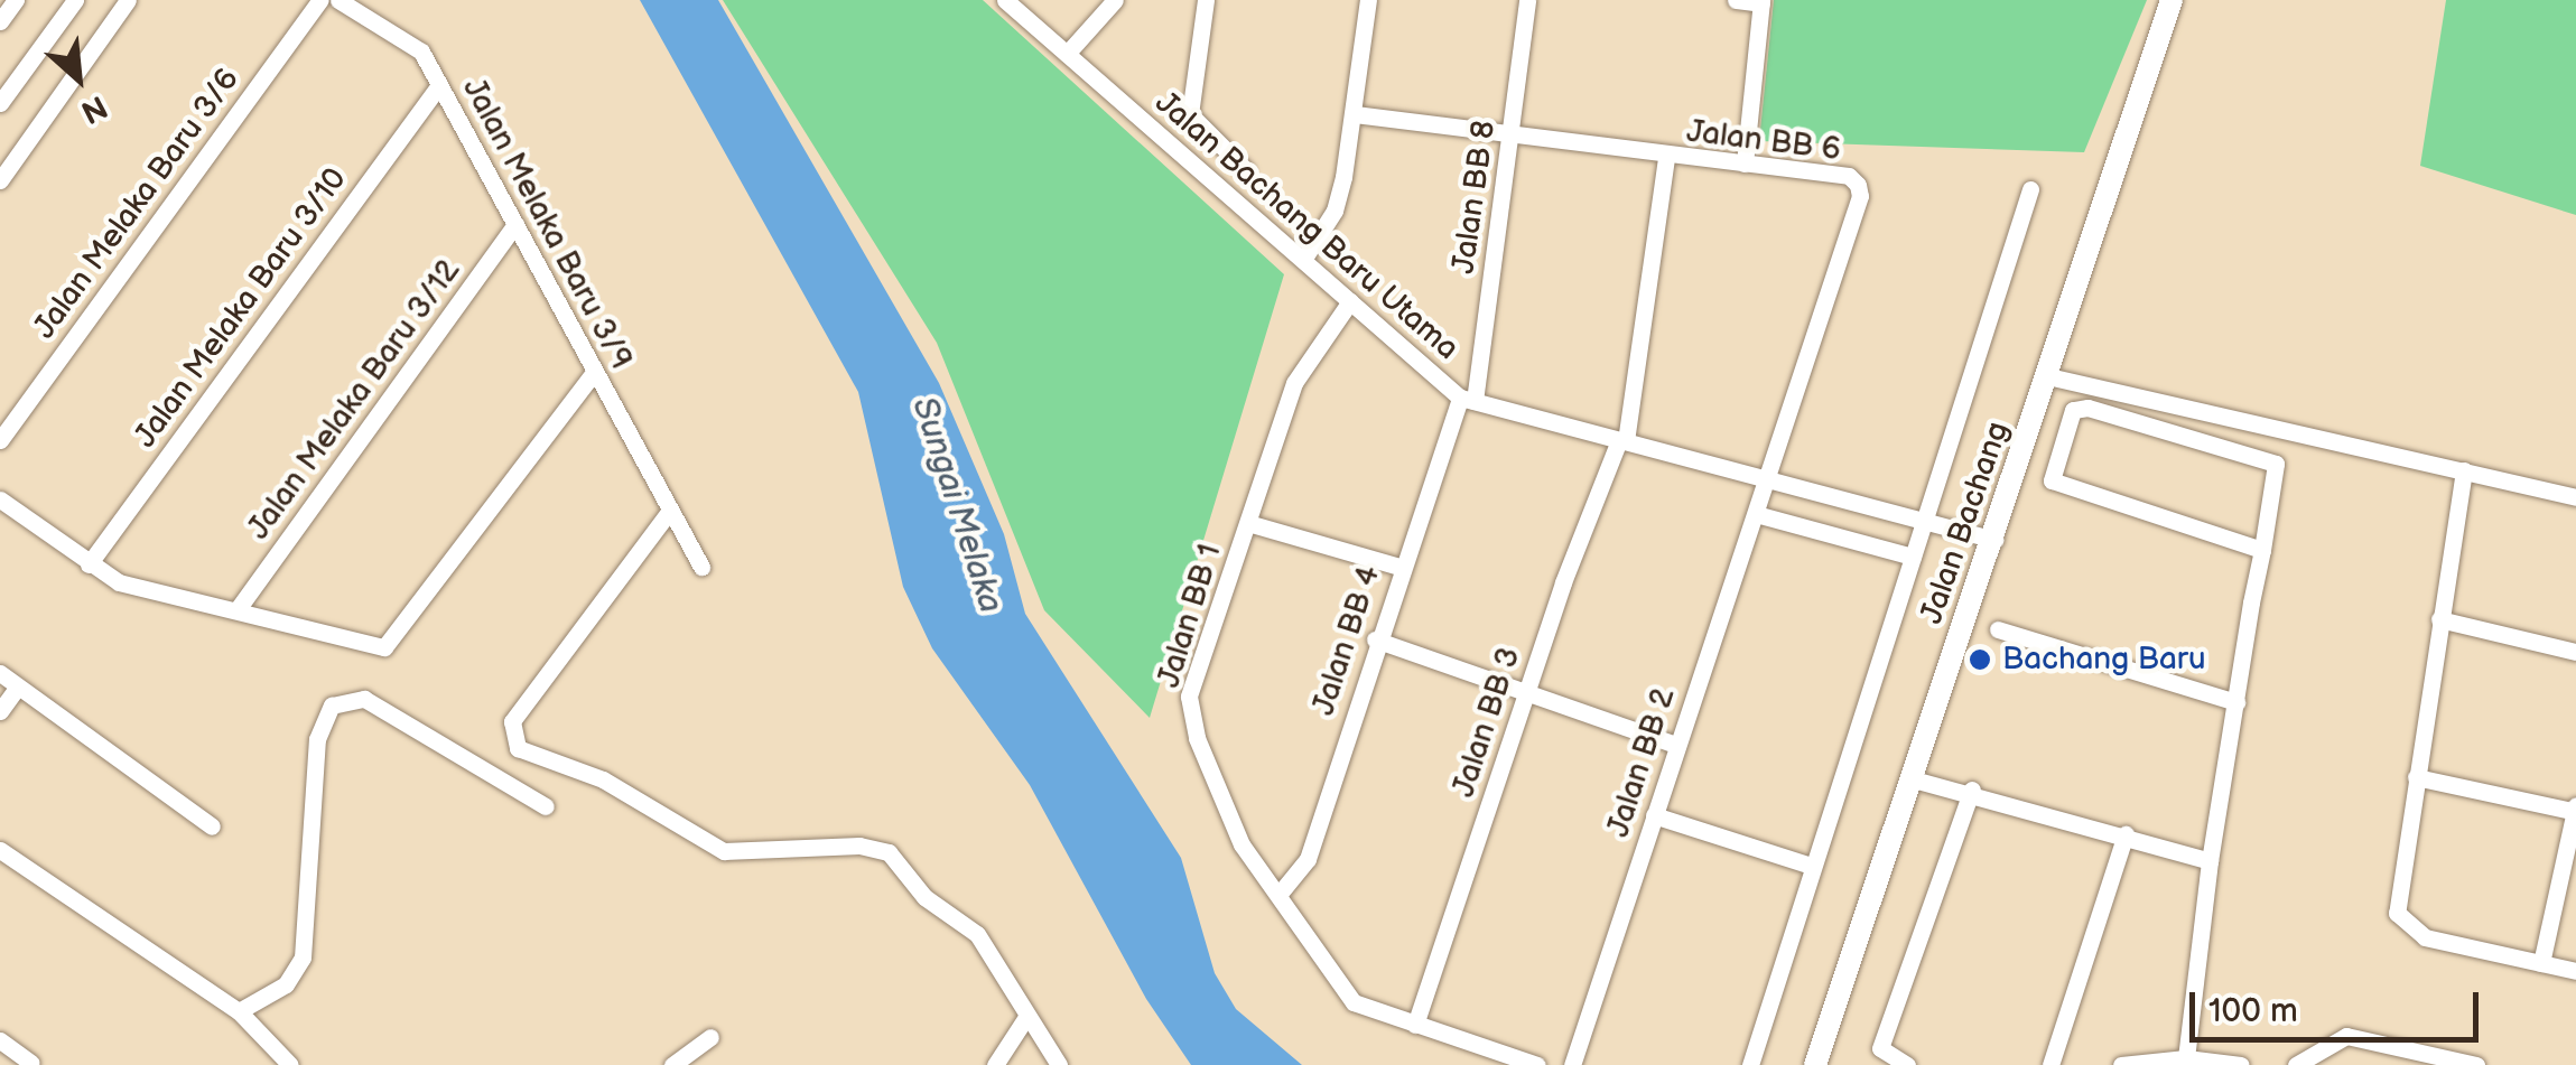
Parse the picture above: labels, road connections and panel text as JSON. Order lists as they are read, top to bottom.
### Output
{
  "streets": {
    "street": [
      "Jalan BB 6",
      "Jalan BB 8",
      "Jalan Melaka Baru 3/6",
      "Jalan Melaka Baru 3/9",
      "Jalan Bachang Baru Utama",
      "Jalan Melaka Baru 3/10",
      "Jalan Melaka Baru 3/12",
      "Jalan Bachang",
      "Jalan BB 1",
      "Jalan BB 4",
      "Jalan BB 3",
      "Jalan BB 2"
    ]
  },
  "crossings": [
    ["Jalan BB 6", "Jalan BB 8"],
    ["Jalan BB 6", "Jalan Bachang Baru Utama"],
    ["Jalan BB 6", "Jalan BB 3"],
    ["Jalan BB 6", "Jalan BB 2"],
    ["Jalan BB 8", "Jalan Bachang Baru Utama"],
    ["Jalan BB 8", "Jalan BB 4"],
    ["Jalan Melaka Baru 3/9", "Jalan Melaka Baru 3/10"],
    ["Jalan Melaka Baru 3/9", "Jalan Melaka Baru 3/12"],
    ["Jalan Bachang Baru Utama", "Jalan Bachang"],
    ["Jalan Bachang Baru Utama", "Jalan BB 1"],
    ["Jalan Bachang Baru Utama", "Jalan BB 4"],
    ["Jalan Bachang Baru Utama", "Jalan BB 3"],
    ["Jalan Bachang Baru Utama", "Jalan BB 2"],
    ["Jalan BB 1", "Jalan BB 4"],
    ["Jalan BB 1", "Jalan BB 3"]
  ],
  "water": ["Sungai Melaka"],
  "places": ["Bachang Baru"],
  "scale_bar": "100 m",
  "north": "bottom right"
}
